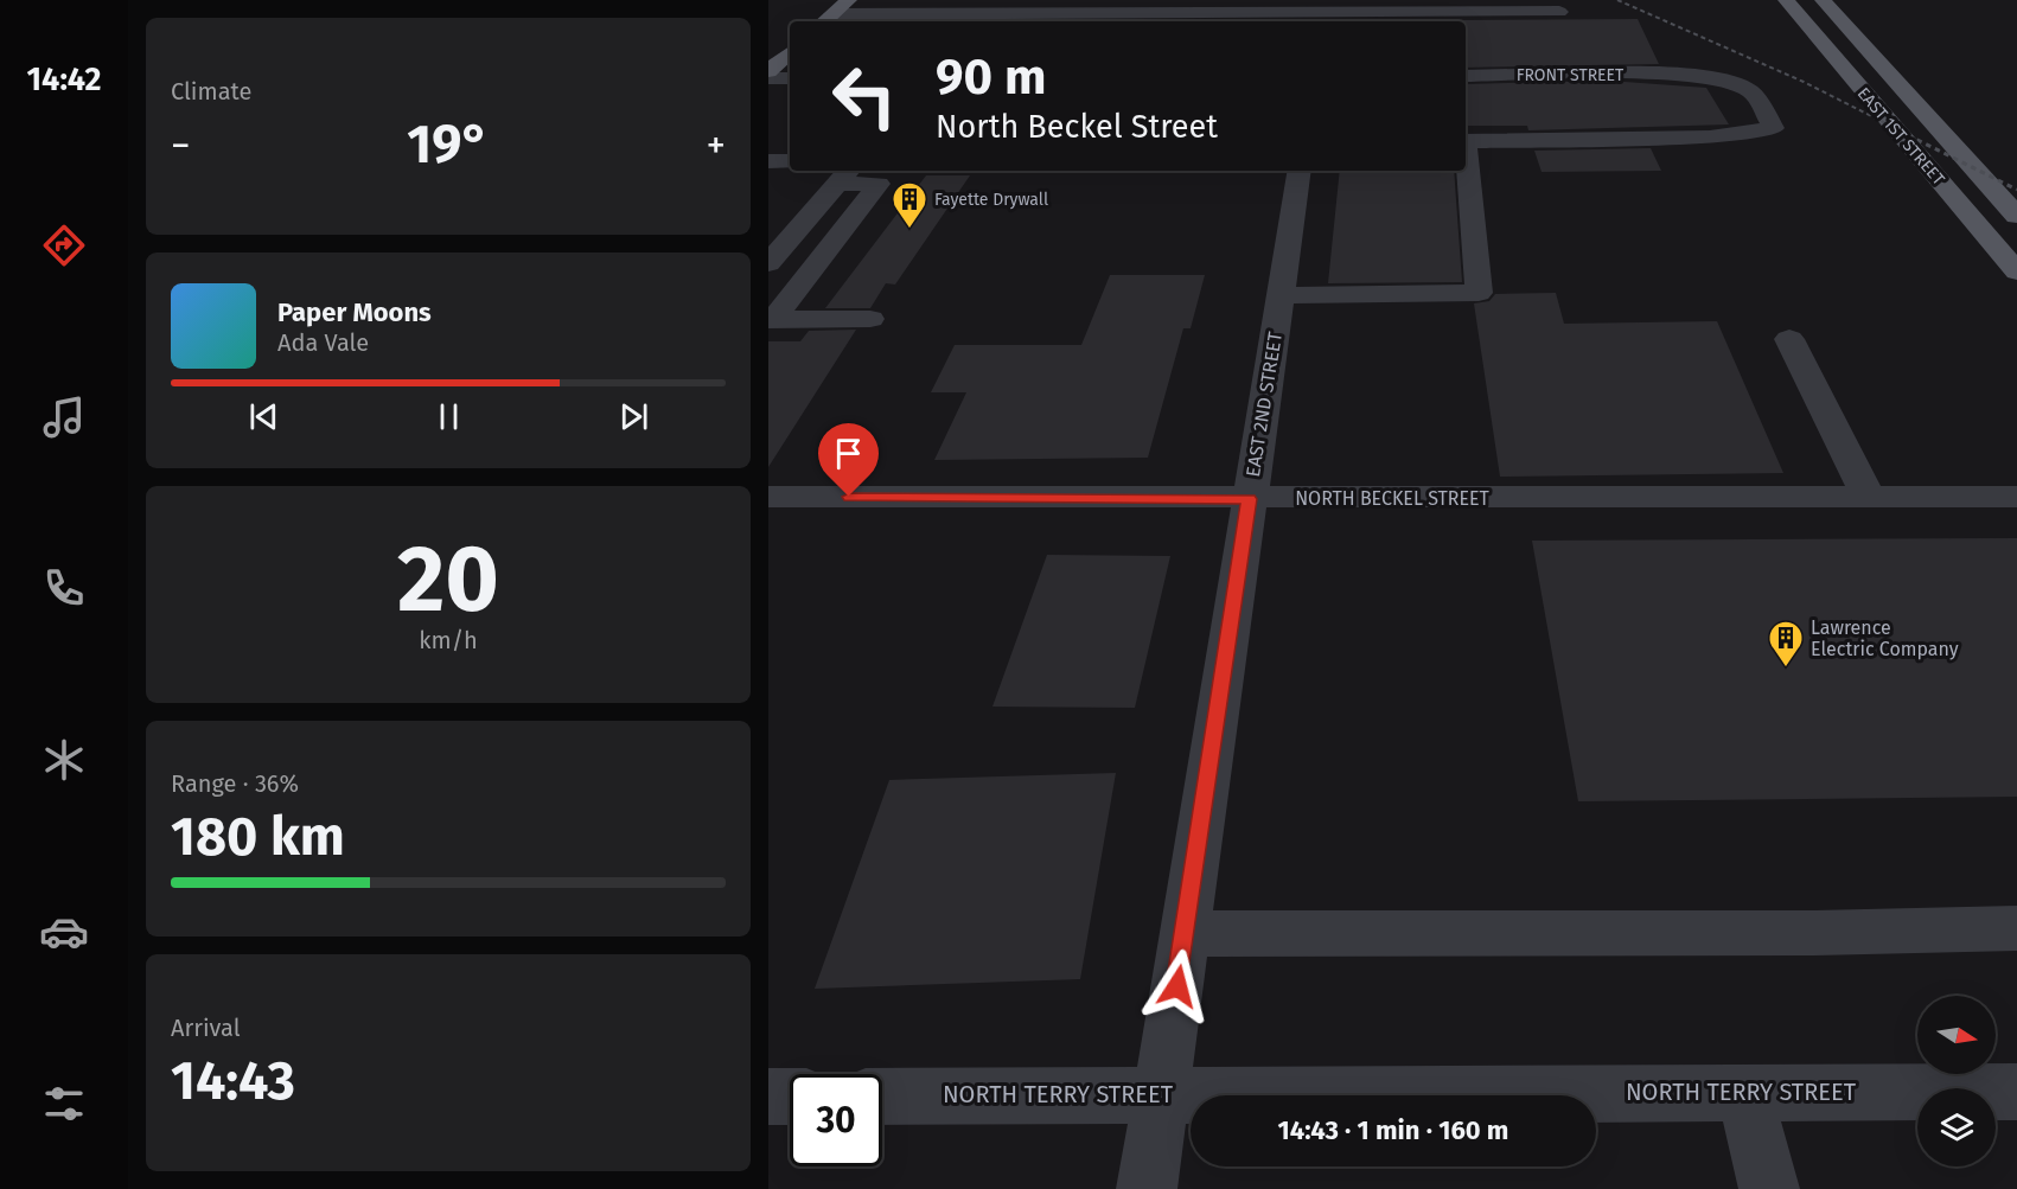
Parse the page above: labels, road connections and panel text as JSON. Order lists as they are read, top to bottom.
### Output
{
  "streets": {
    "main road": ["EAST 1ST STREET"],
    "street": [
      "FRONT STREET",
      "EAST 2ND STREET",
      "NORTH BECKEL STREET",
      "NORTH TERRY STREET"
    ]
  },
  "crossings": [
    ["EAST 2ND STREET", "NORTH BECKEL STREET"],
    ["EAST 2ND STREET", "NORTH TERRY STREET"]
  ],
  "places": {
    "building": ["Fayette Drywall", "Lawrence Electric Company"]
  },
  "north": "right",
  "page": {
    "tabs": "14:42",
    "tile": [
      "Climate",
      ["20", "km/h"],
      ["Range · 36%", "180 km"],
      ["Arrival", "14:43"]
    ],
    "turn": ["90 m", "North Beckel Street"],
    "heat": ["−", "19°", "+"],
    "song": ["Paper Moons", "Ada Vale"],
    "limit": "30",
    "trip": "14:43 · 1 min · 160 m"
  }
}
